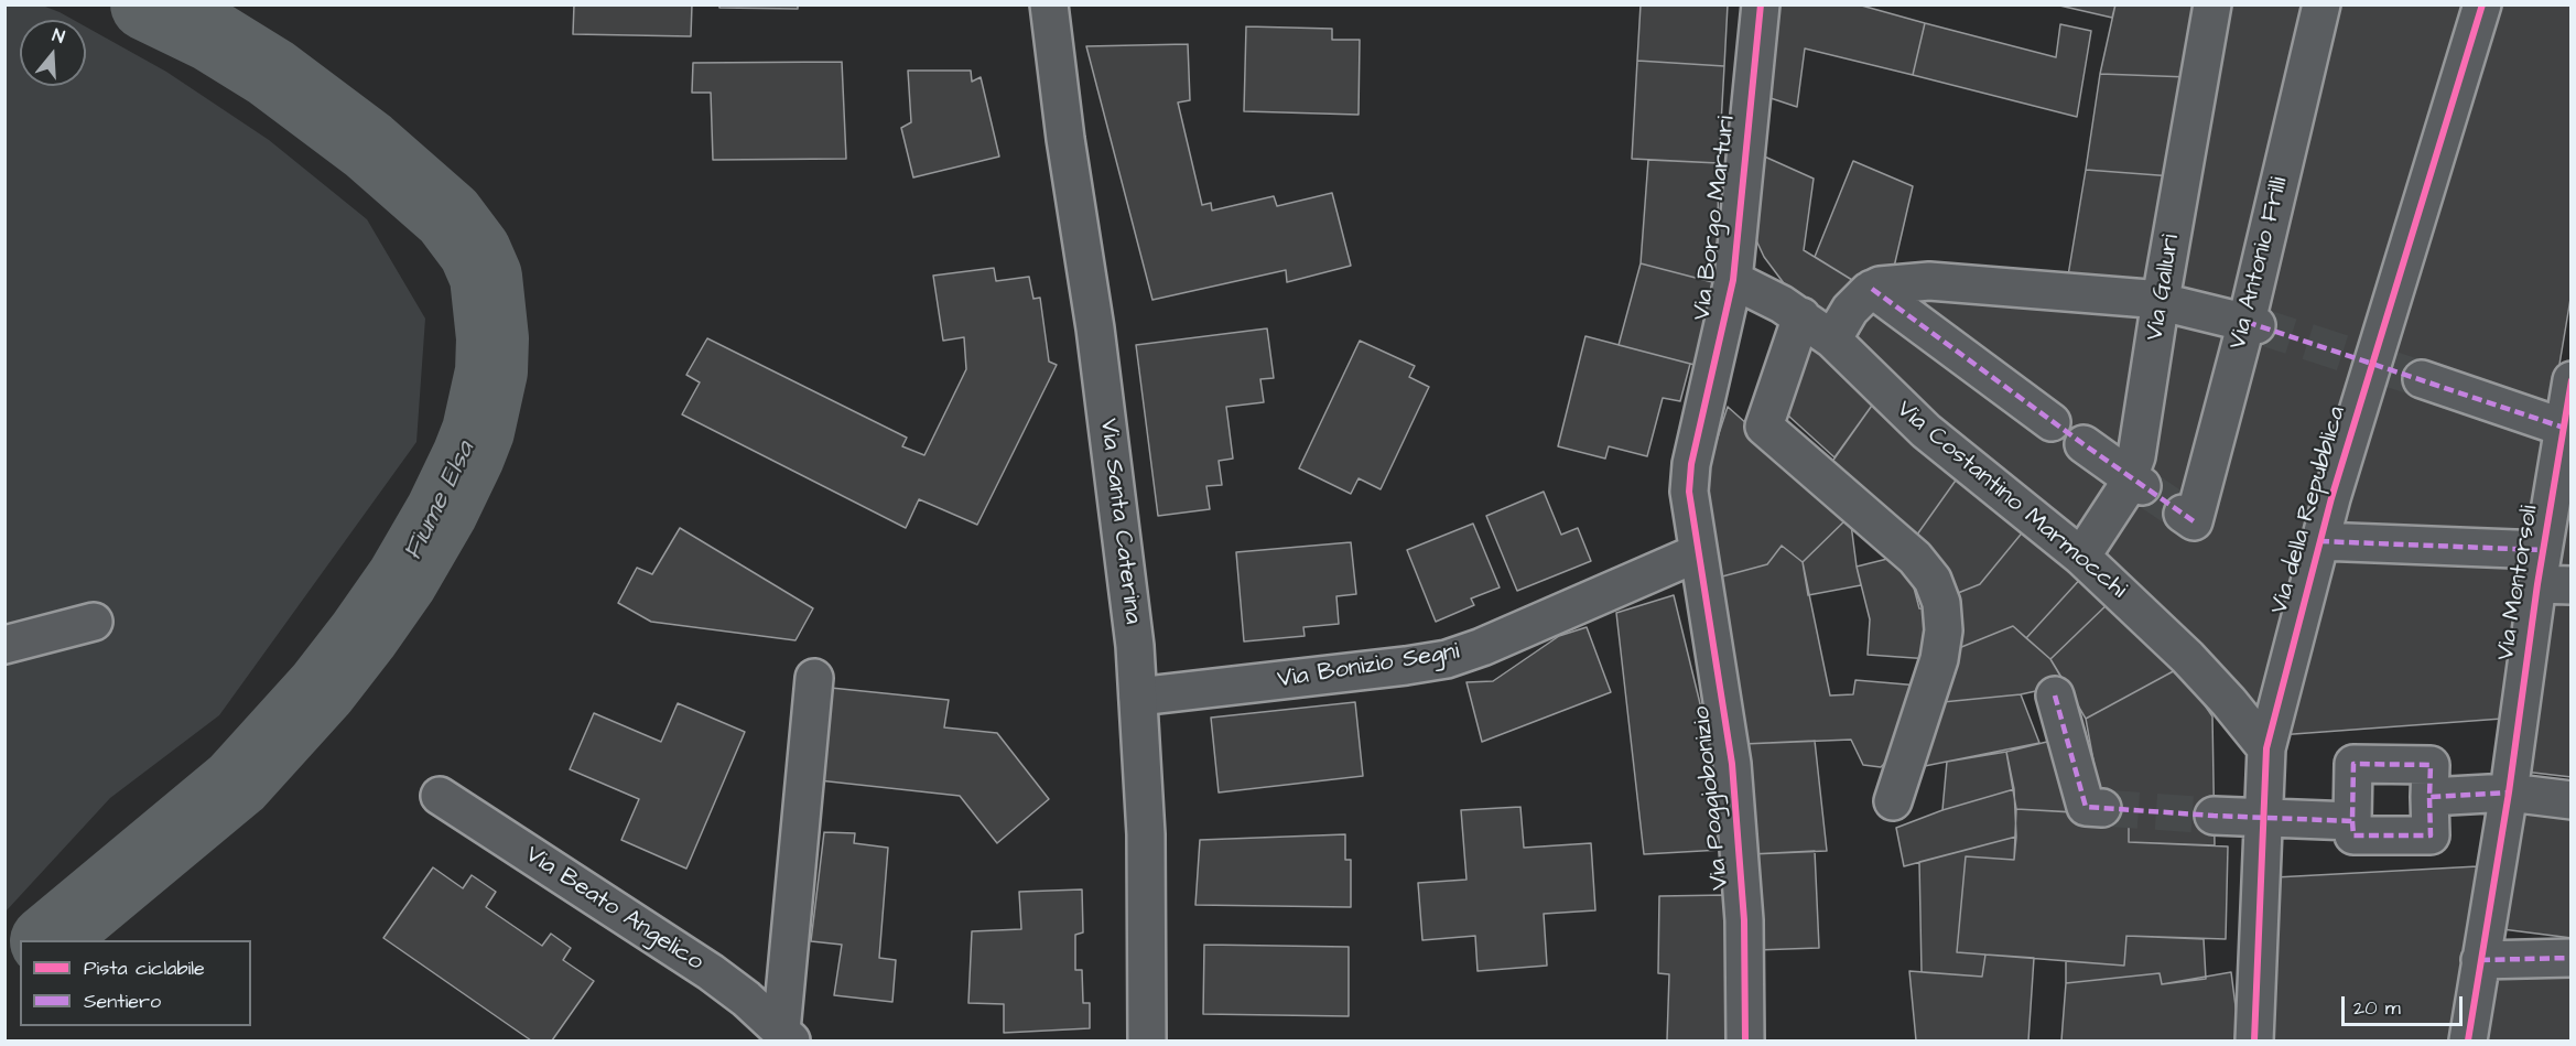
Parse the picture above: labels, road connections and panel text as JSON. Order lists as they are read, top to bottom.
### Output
{
  "streets": {
    "street": [
      "Via Borgo Marturi",
      "Via Antonio Frilli",
      "Via Gallurì",
      "Via Costantino Marmocchi",
      "Via della Repubblica",
      "Via Santa Caterina",
      "Via Montorsoli",
      "Via Bonizio Segni",
      "Via Poggiobonizio",
      "Via Beato Angelico"
    ]
  },
  "crossings": [
    ["Via Borgo Marturi", "Via Costantino Marmocchi"],
    ["Via Borgo Marturi", "Via Bonizio Segni"],
    ["Via Borgo Marturi", "Via Poggiobonizio"],
    ["Via Gallurì", "Via Costantino Marmocchi"],
    ["Via Costantino Marmocchi", "Via della Repubblica"],
    ["Via Santa Caterina", "Via Bonizio Segni"],
    ["Via Bonizio Segni", "Via Poggiobonizio"]
  ],
  "water": ["Fiume Elsa"],
  "legend": ["Pista ciclabile", "Sentiero"],
  "scale_bar": "20 m",
  "north": "top"
}
